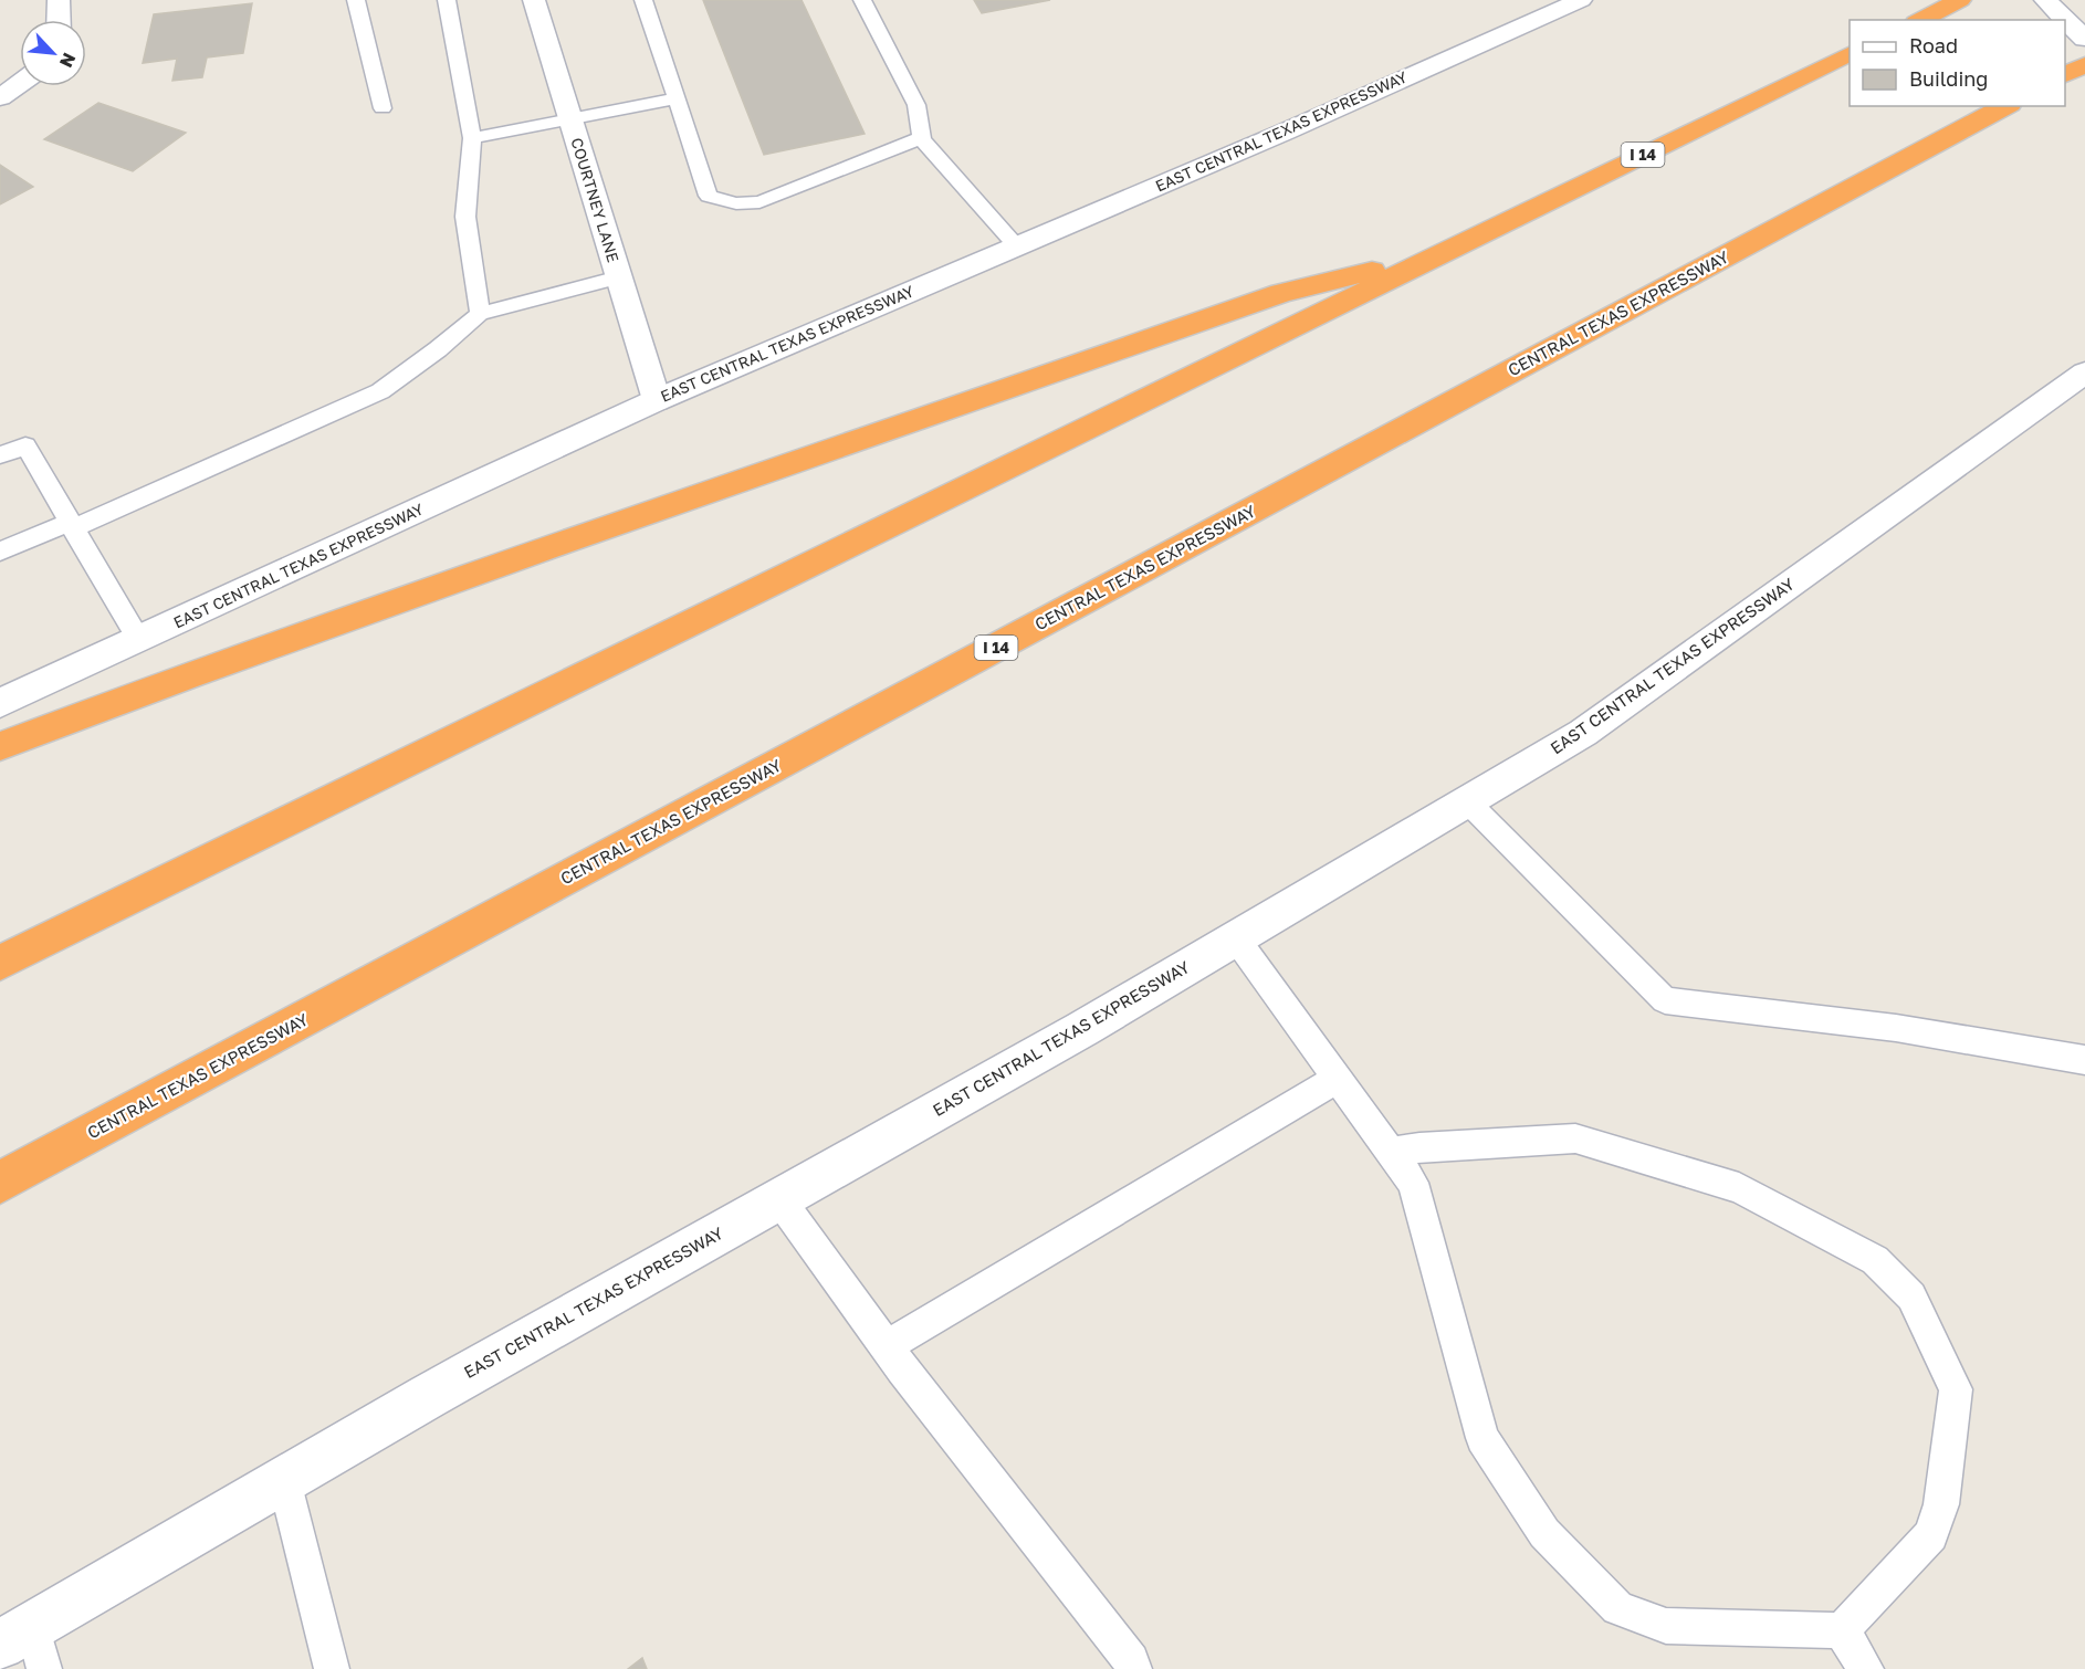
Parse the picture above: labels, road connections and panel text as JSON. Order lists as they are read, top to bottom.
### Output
{
  "streets": {
    "highway": ["I 14", "CENTRAL TEXAS EXPRESSWAY"],
    "main road": ["EAST CENTRAL TEXAS EXPRESSWAY", "COURTNEY LANE"]
  },
  "crossings": [
    ["EAST CENTRAL TEXAS EXPRESSWAY", "COURTNEY LANE"]
  ],
  "legend": ["Road", "Building"],
  "north": "bottom right"
}
